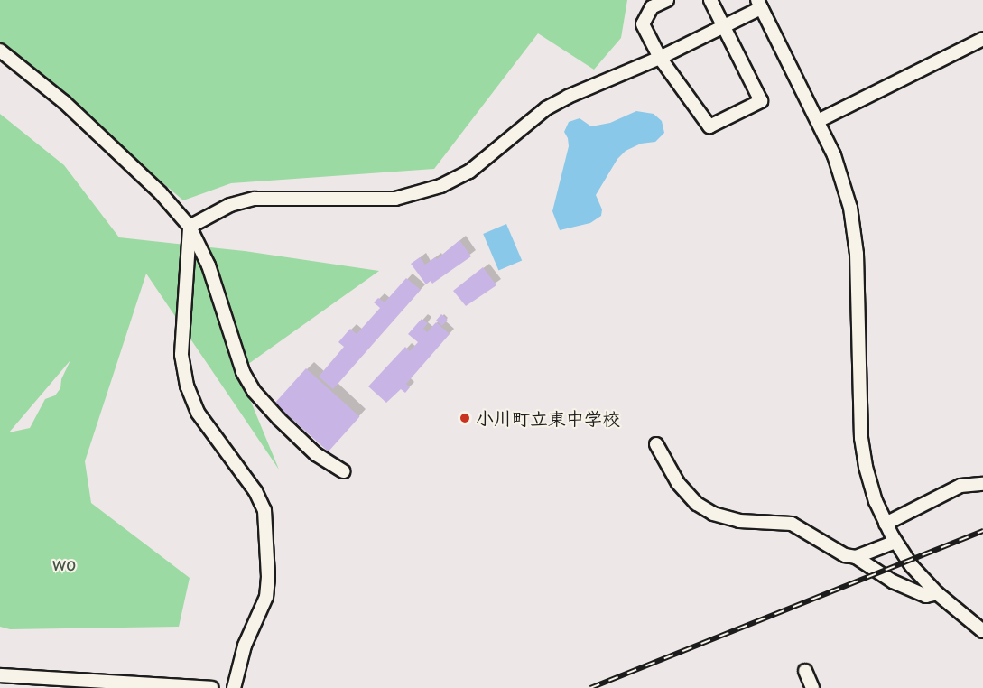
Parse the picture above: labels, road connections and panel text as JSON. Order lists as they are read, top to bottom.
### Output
{
  "parks": ["wo"],
  "places": ["小川町立東中学校"]
}
